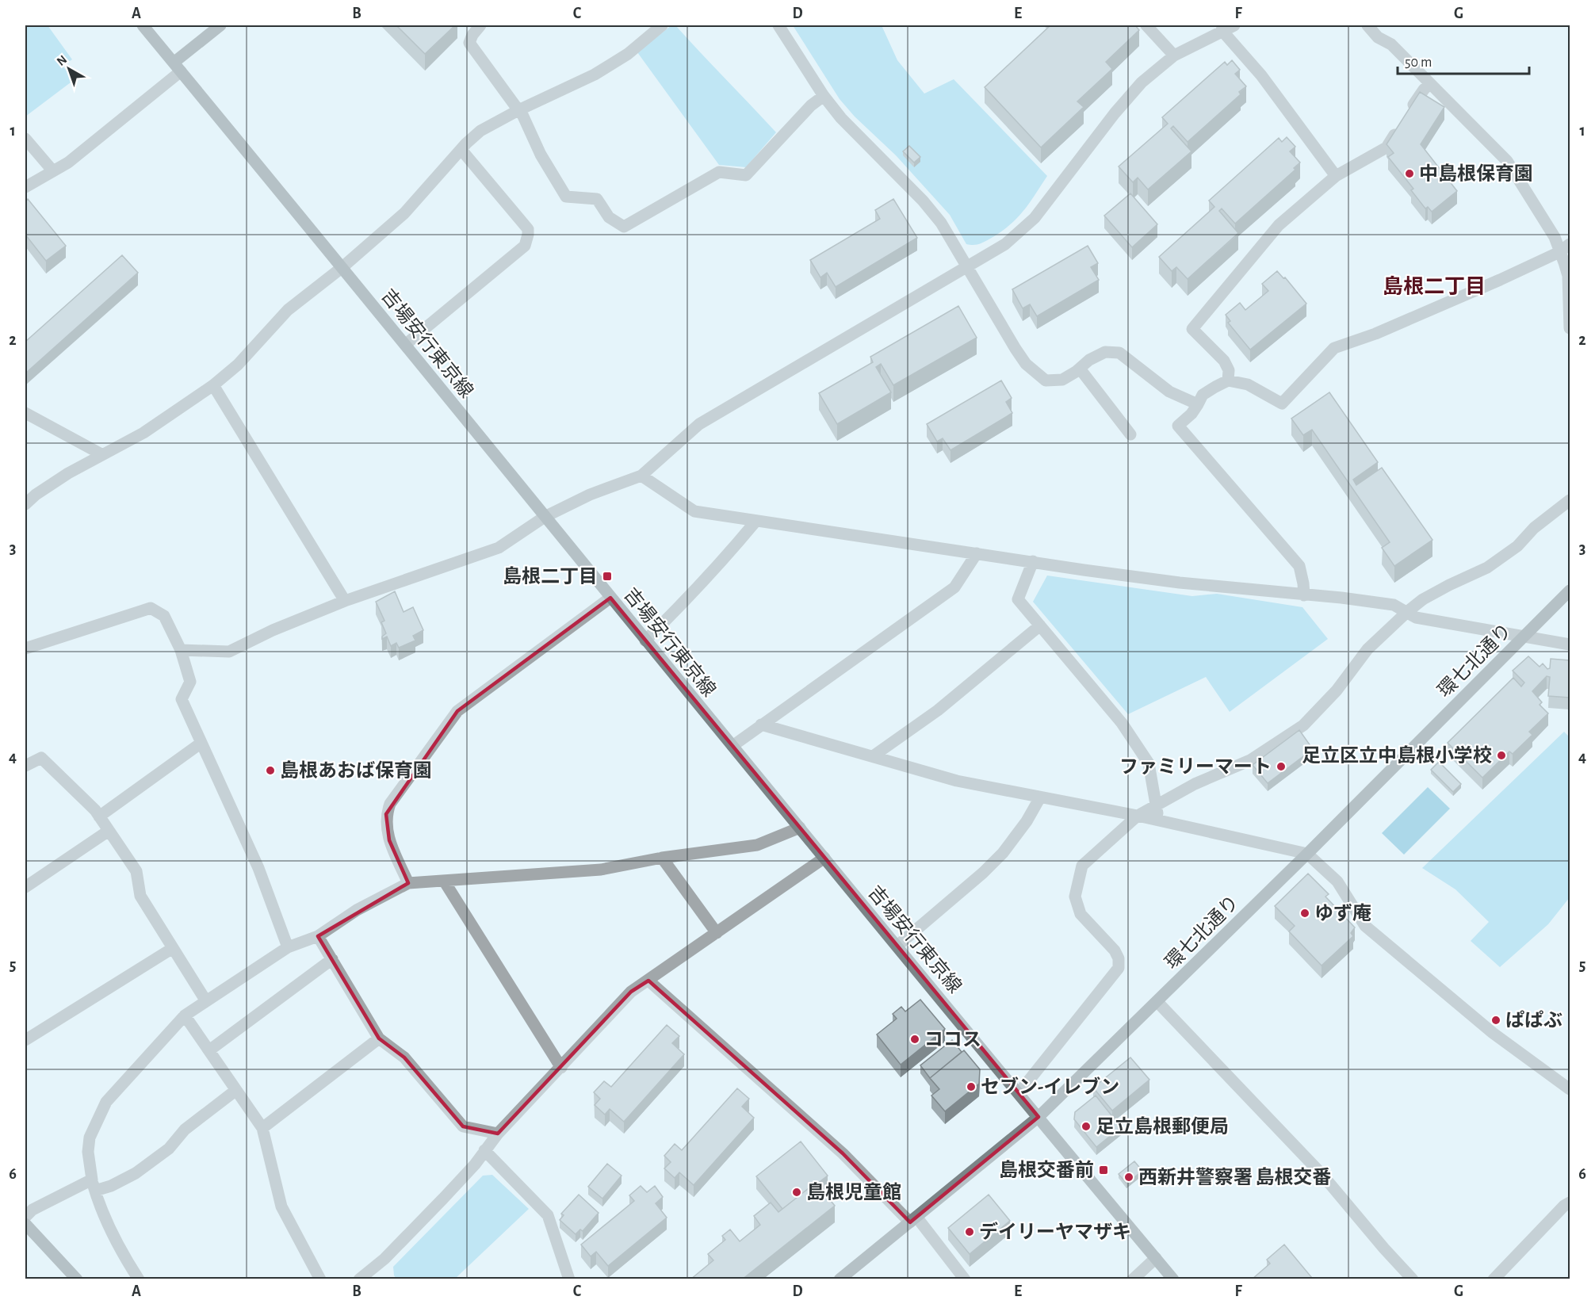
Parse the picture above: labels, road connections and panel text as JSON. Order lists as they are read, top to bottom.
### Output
{
  "streets": {
    "main road": ["吉場安行東京線", "環七北通り"]
  },
  "crossings": [
    ["吉場安行東京線", "環七北通り"]
  ],
  "districts": ["島根二丁目"],
  "places": {
    "other": [
      "中島根保育園",
      "足立区立中島根小学校",
      "ファミリーマート",
      "島根あおば保育園",
      "ゆず庵",
      "ぱぱぶ",
      "ココス",
      "セブン-イレブン",
      "足立島根郵便局",
      "西新井警察署 島根交番",
      "島根児童館",
      "デイリーヤマザキ"
    ],
    "transit": ["島根二丁目", "島根交番前"]
  },
  "scale_bar": "50 m",
  "north": "top left",
  "grid": {
    "columns": [
      "A",
      "B",
      "C",
      "D",
      "E",
      "F",
      "G"
    ],
    "rows": [
      "1",
      "2",
      "3",
      "4",
      "5",
      "6"
    ]
  }
}
